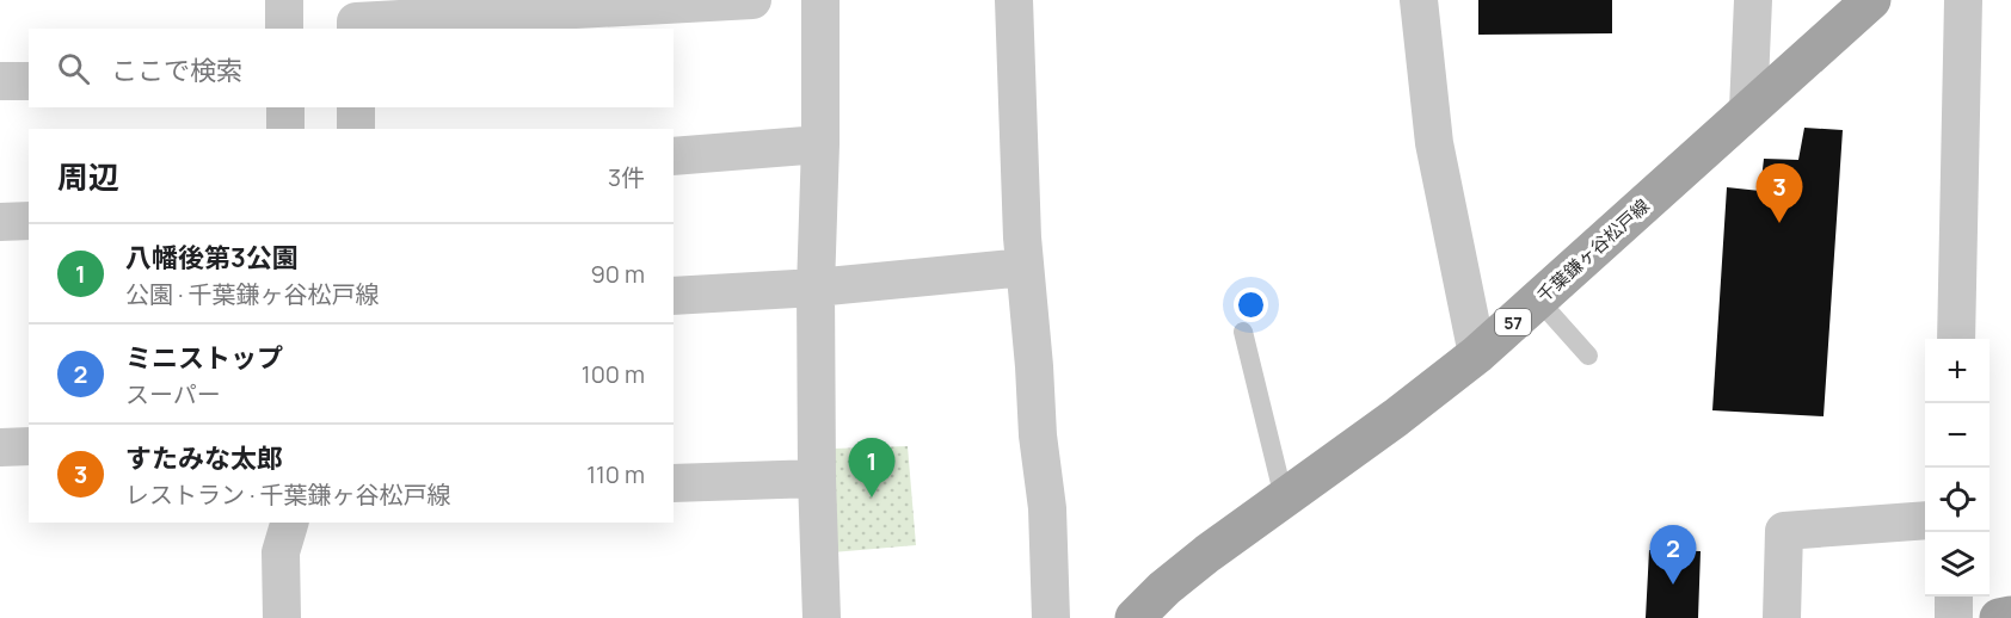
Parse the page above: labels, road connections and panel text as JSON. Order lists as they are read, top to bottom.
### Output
{
  "streets": {
    "main road": ["千葉鎌ヶ谷松戸線", "57"]
  },
  "page": {
    "search": "ここで検索",
    "heading": ["周辺", "3件"],
    "pins": ["3", "1", "2"],
    "list": [
      {
        "mark": "1",
        "name": "八幡後第3公園",
        "note": "公園 · 千葉鎌ヶ谷松戸線",
        "value": "90 m"
      },
      {
        "mark": "2",
        "name": "ミニストップ",
        "note": "スーパー",
        "value": "100 m"
      },
      {
        "mark": "3",
        "name": "すたみな太郎",
        "note": "レストラン · 千葉鎌ヶ谷松戸線",
        "value": "110 m"
      }
    ],
    "map_buttons": ["+", "−"]
  }
}
